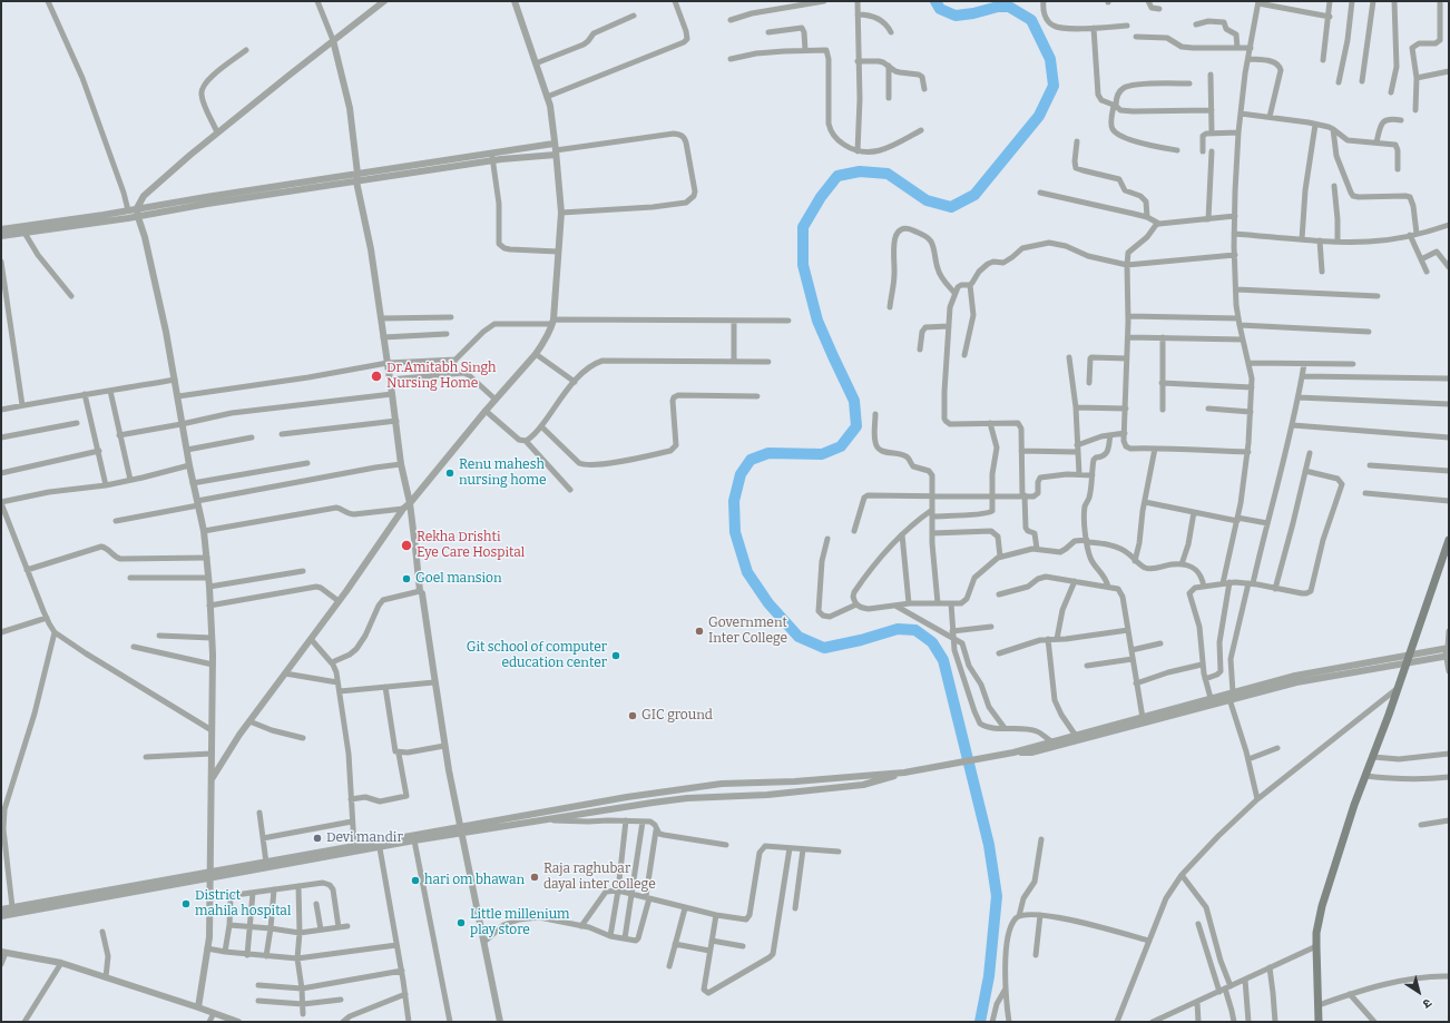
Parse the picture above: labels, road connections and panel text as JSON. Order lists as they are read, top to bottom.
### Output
{
  "places": [
    "Dr.Amitabh Singh Nursing Home",
    "Renu mahesh nursing home",
    "Rekha Drishti Eye Care Hospital",
    "Goel mansion",
    "Government Inter College",
    "Git school of computer education center",
    "GIC ground",
    "Devi mandir",
    "Raja raghubar dayal inter college",
    "hari om bhawan",
    "District mahila hospital",
    "Little millenium play store"
  ],
  "north": "bottom right"
}
